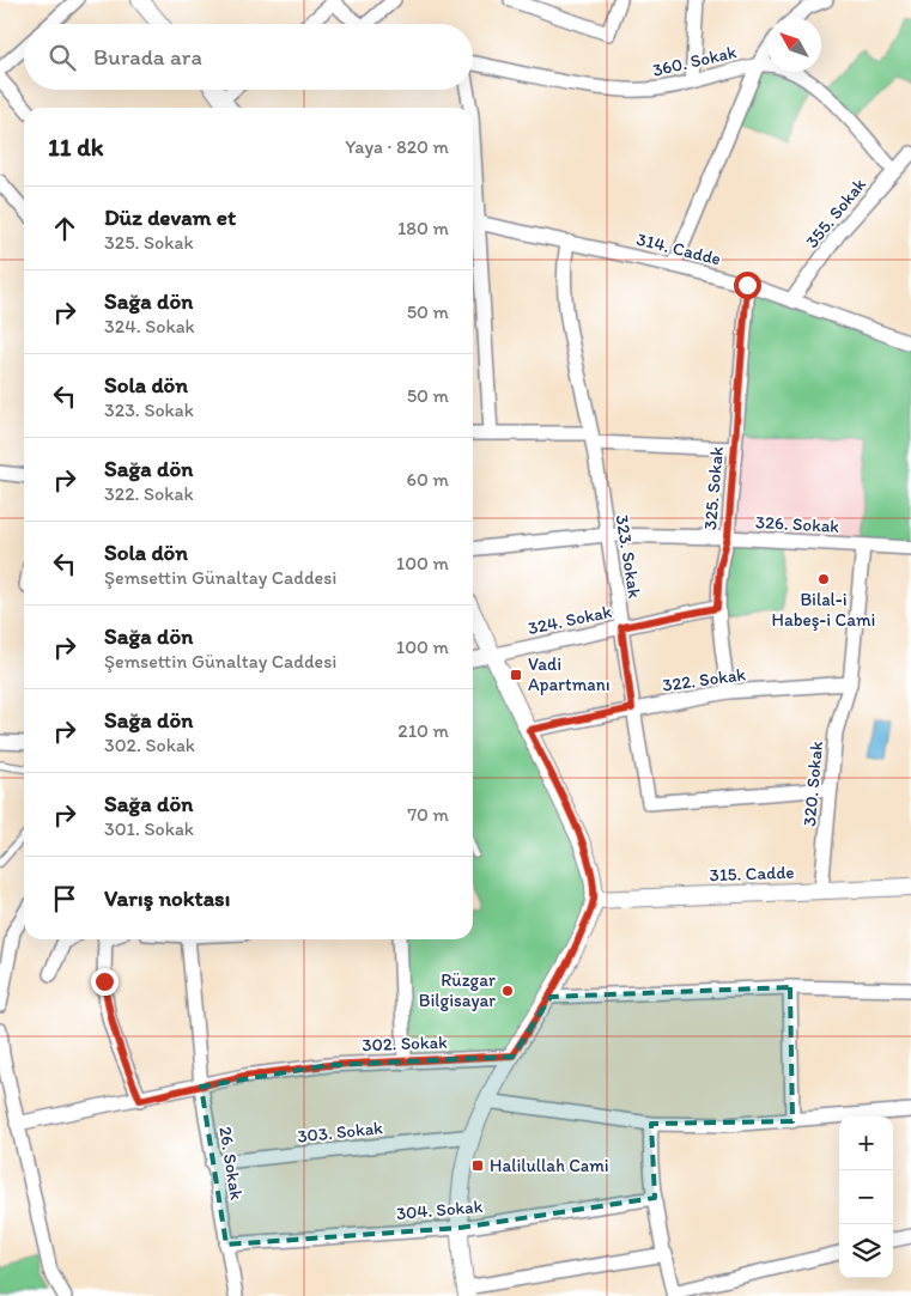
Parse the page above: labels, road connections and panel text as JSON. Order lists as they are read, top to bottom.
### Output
{
  "streets": {
    "street": [
      "360. Sokak",
      "355. Sokak",
      "314. Cadde",
      "325. Sokak",
      "326. Sokak",
      "323. Sokak",
      "324. Sokak",
      "322. Sokak",
      "320. Sokak",
      "315. Cadde",
      "302. Sokak",
      "303. Sokak",
      "26. Sokak",
      "304. Sokak"
    ]
  },
  "crossings": [
    ["360. Sokak", "355. Sokak"],
    ["355. Sokak", "314. Cadde"],
    ["314. Cadde", "325. Sokak"],
    ["314. Cadde", "323. Sokak"],
    ["325. Sokak", "326. Sokak"],
    ["325. Sokak", "324. Sokak"],
    ["325. Sokak", "322. Sokak"],
    ["326. Sokak", "323. Sokak"],
    ["326. Sokak", "320. Sokak"],
    ["323. Sokak", "324. Sokak"],
    ["323. Sokak", "322. Sokak"],
    ["323. Sokak", "320. Sokak"],
    ["322. Sokak", "320. Sokak"],
    ["320. Sokak", "315. Cadde"],
    ["302. Sokak", "26. Sokak"],
    ["303. Sokak", "26. Sokak"],
    ["26. Sokak", "304. Sokak"]
  ],
  "places": {
    "other": ["Bilal-i Habeş-i Cami", "Rüzgar Bilgisayar"],
    "transit": ["Vadi Apartmanı", "Halilullah Cami"]
  },
  "north": "top left",
  "page": {
    "search": "Burada ara",
    "heading": ["11 dk", "Yaya · 820 m"],
    "list": [
      ["Düz devam et", "325. Sokak", "180 m"],
      ["Sağa dön", "324. Sokak", "50 m"],
      ["Sola dön", "323. Sokak", "50 m"],
      ["Sağa dön", "322. Sokak", "60 m"],
      ["Sola dön", "Şemsettin Günaltay Caddesi", "100 m"],
      ["Sağa dön", "Şemsettin Günaltay Caddesi", "100 m"],
      ["Sağa dön", "302. Sokak", "210 m"],
      ["Sağa dön", "301. Sokak", "70 m"],
      "Varış noktası"
    ],
    "map_buttons": ["+", "−"]
  }
}
